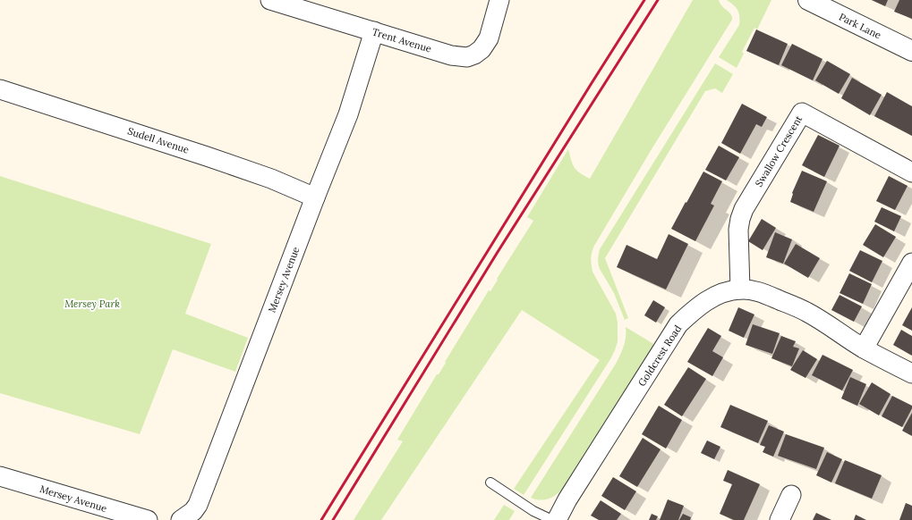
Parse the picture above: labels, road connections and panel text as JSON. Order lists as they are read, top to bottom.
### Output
{
  "streets": {
    "street": [
      "Park Lane",
      "Trent Avenue",
      "Sudell Avenue",
      "Swallow Crescent",
      "Mersey Avenue",
      "Goldcrest Road"
    ]
  },
  "crossings": [
    ["Trent Avenue", "Mersey Avenue"],
    ["Sudell Avenue", "Mersey Avenue"],
    ["Swallow Crescent", "Goldcrest Road"]
  ],
  "parks": ["Mersey Park"]
}
